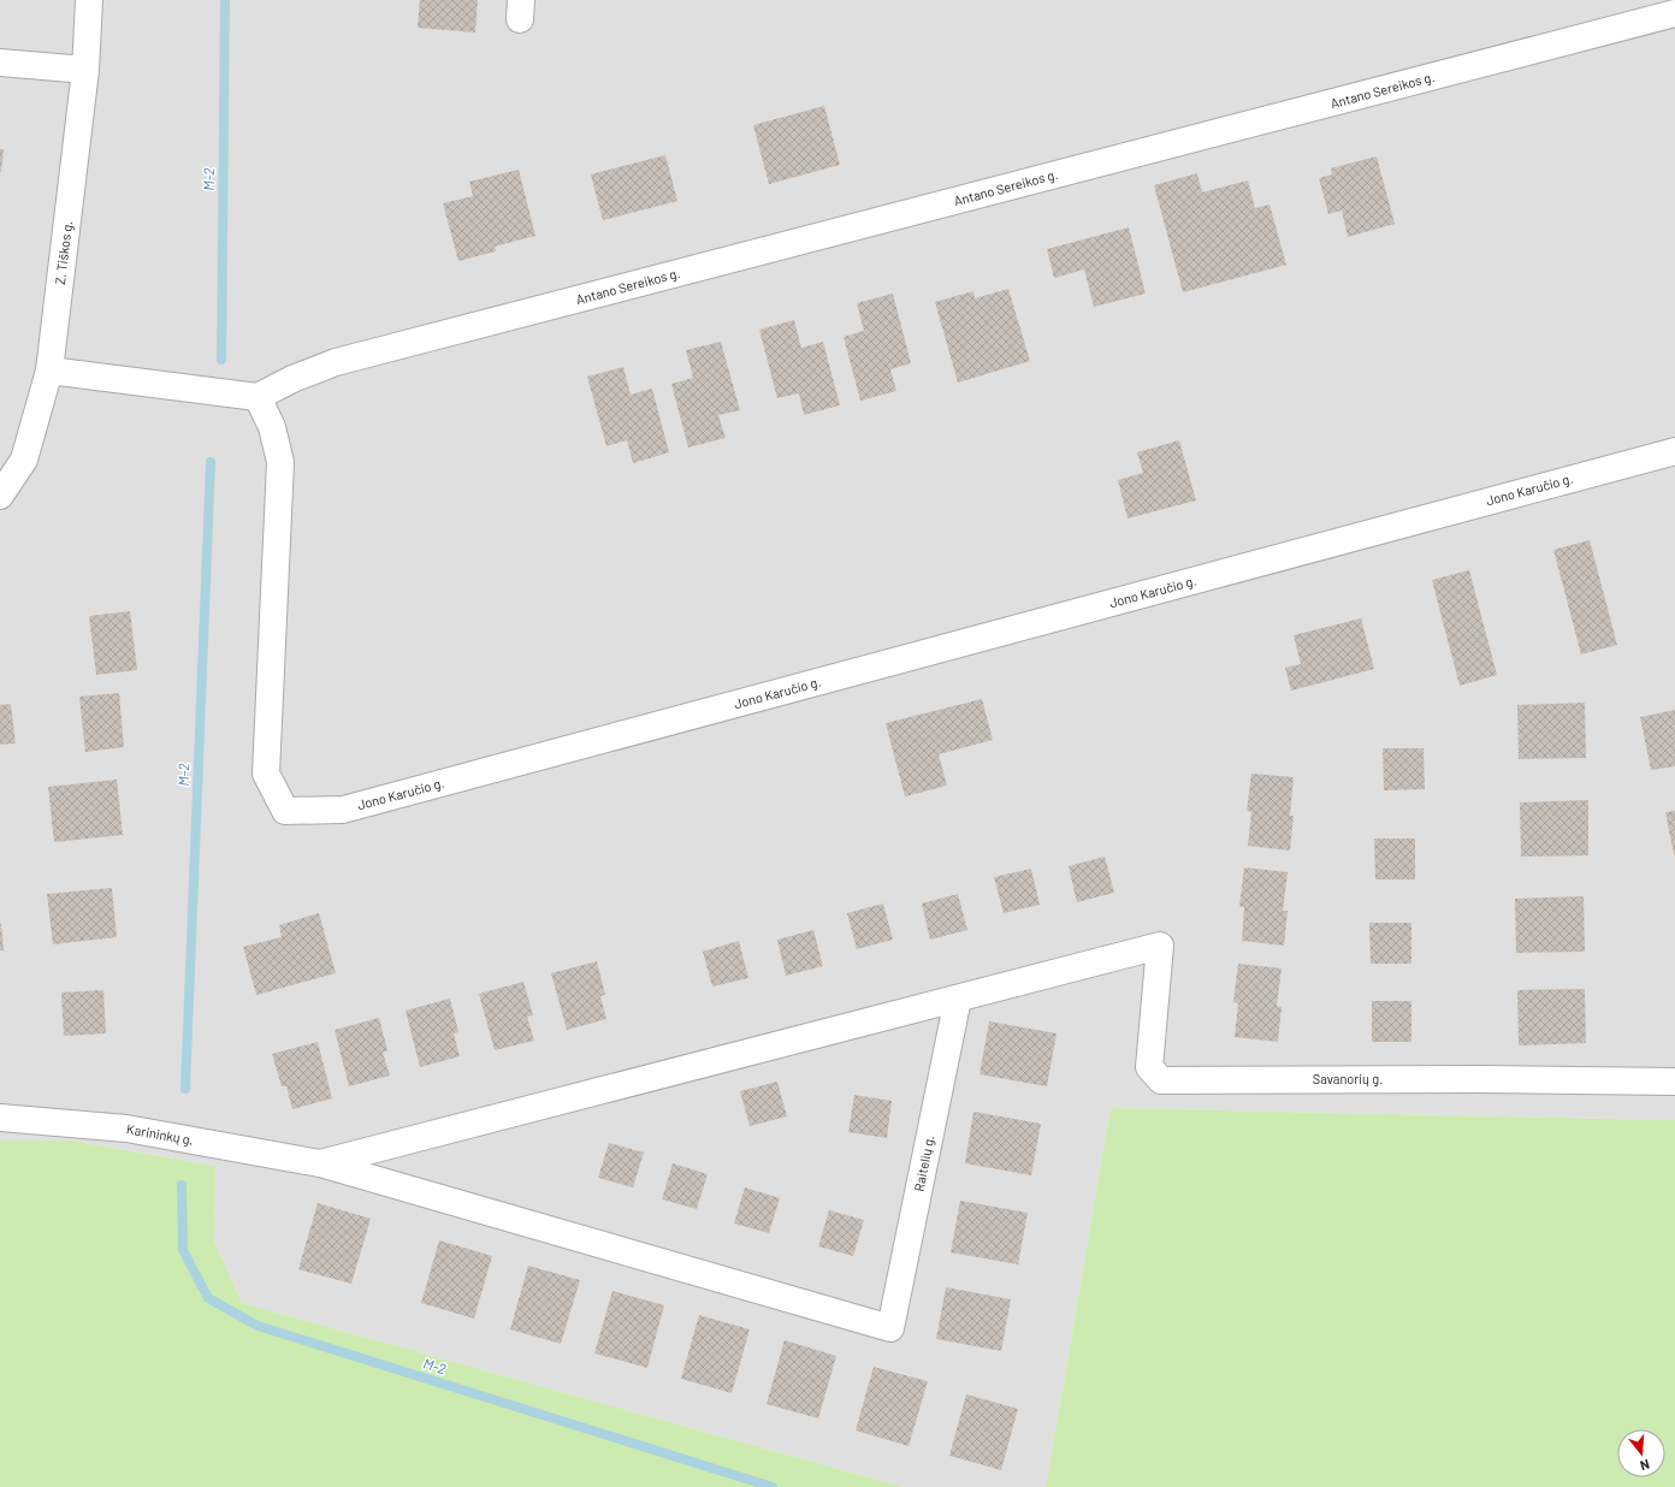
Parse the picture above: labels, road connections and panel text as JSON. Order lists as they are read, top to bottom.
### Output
{
  "streets": {
    "street": [
      "Antano Sereikos g.",
      "Z. Tiškos g.",
      "Jono Karučio g.",
      "Savanorių g.",
      "Karininkų g.",
      "Raitelių g."
    ]
  },
  "crossings": [
    ["Antano Sereikos g.", "Jono Karučio g."],
    ["Savanorių g.", "Raitelių g."],
    ["Karininkų g.", "Raitelių g."]
  ],
  "water": ["M-2"],
  "north": "bottom"
}
